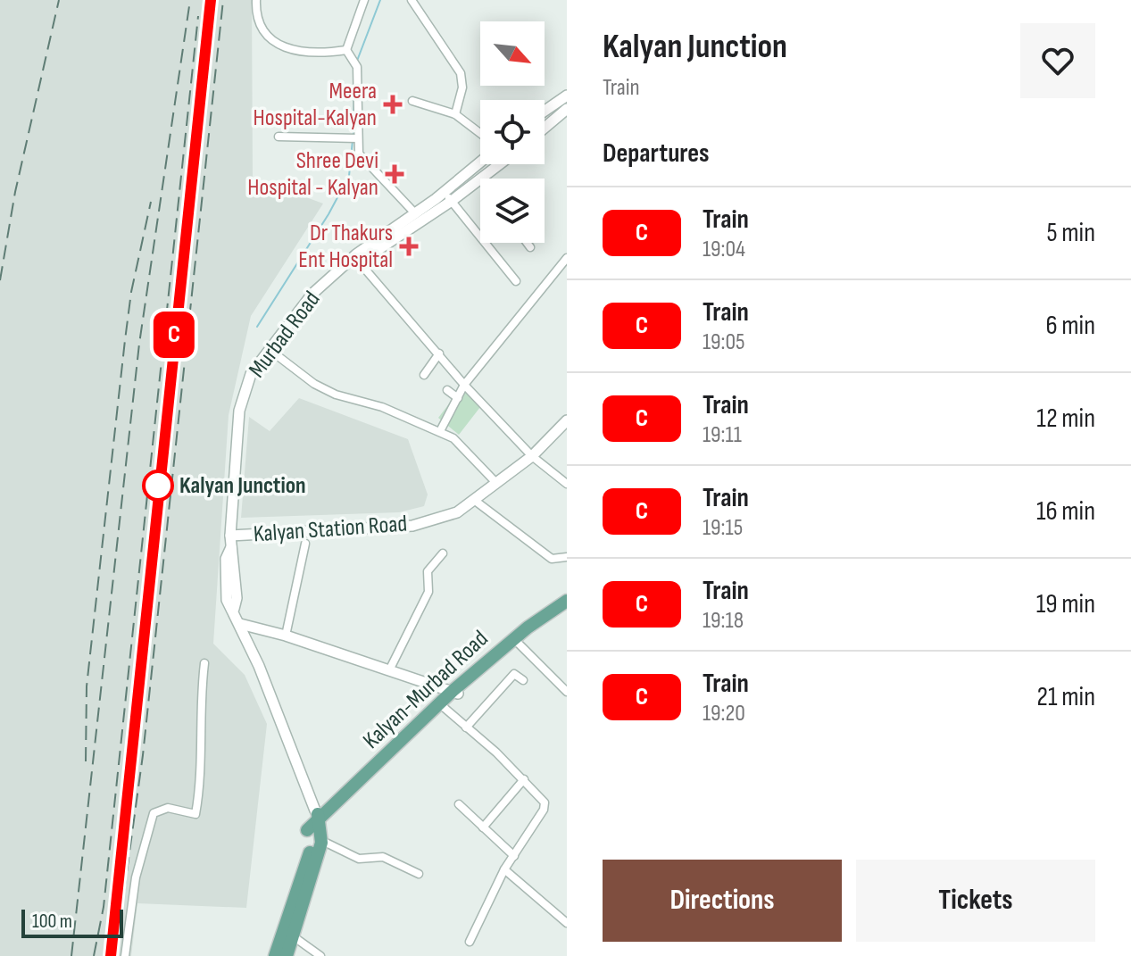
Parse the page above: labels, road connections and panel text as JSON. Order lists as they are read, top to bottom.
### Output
{
  "streets": {
    "main road": ["Kalyan-Murbad Road"],
    "street": ["Murbad Road", "Kalyan Station Road"]
  },
  "crossings": [
    ["Murbad Road", "Kalyan Station Road"],
    ["Murbad Road", "Kalyan-Murbad Road"]
  ],
  "places": {
    "health": ["Meera Hospital-Kalyan", "Shree Devi Hospital - Kalyan", "Dr Thakurs Ent Hospital"],
    "other": ["Kalyan Junction"]
  },
  "scale_bar": "100 m",
  "north": "bottom right",
  "page": {
    "on_map": "C",
    "heading": [
      ["Kalyan Junction", "Train"],
      "Departures"
    ],
    "list": [
      {
        "mark": "C",
        "name": "Train",
        "note": "19:04",
        "value": "5 min"
      },
      {
        "mark": "C",
        "name": "Train",
        "note": "19:05",
        "value": "6 min"
      },
      {
        "mark": "C",
        "name": "Train",
        "note": "19:11",
        "value": "12 min"
      },
      {
        "mark": "C",
        "name": "Train",
        "note": "19:15",
        "value": "16 min"
      },
      {
        "mark": "C",
        "name": "Train",
        "note": "19:18",
        "value": "19 min"
      },
      {
        "mark": "C",
        "name": "Train",
        "note": "19:20",
        "value": "21 min"
      }
    ],
    "buttons": ["Directions", "Tickets"],
    "scale": "100 m"
  }
}
